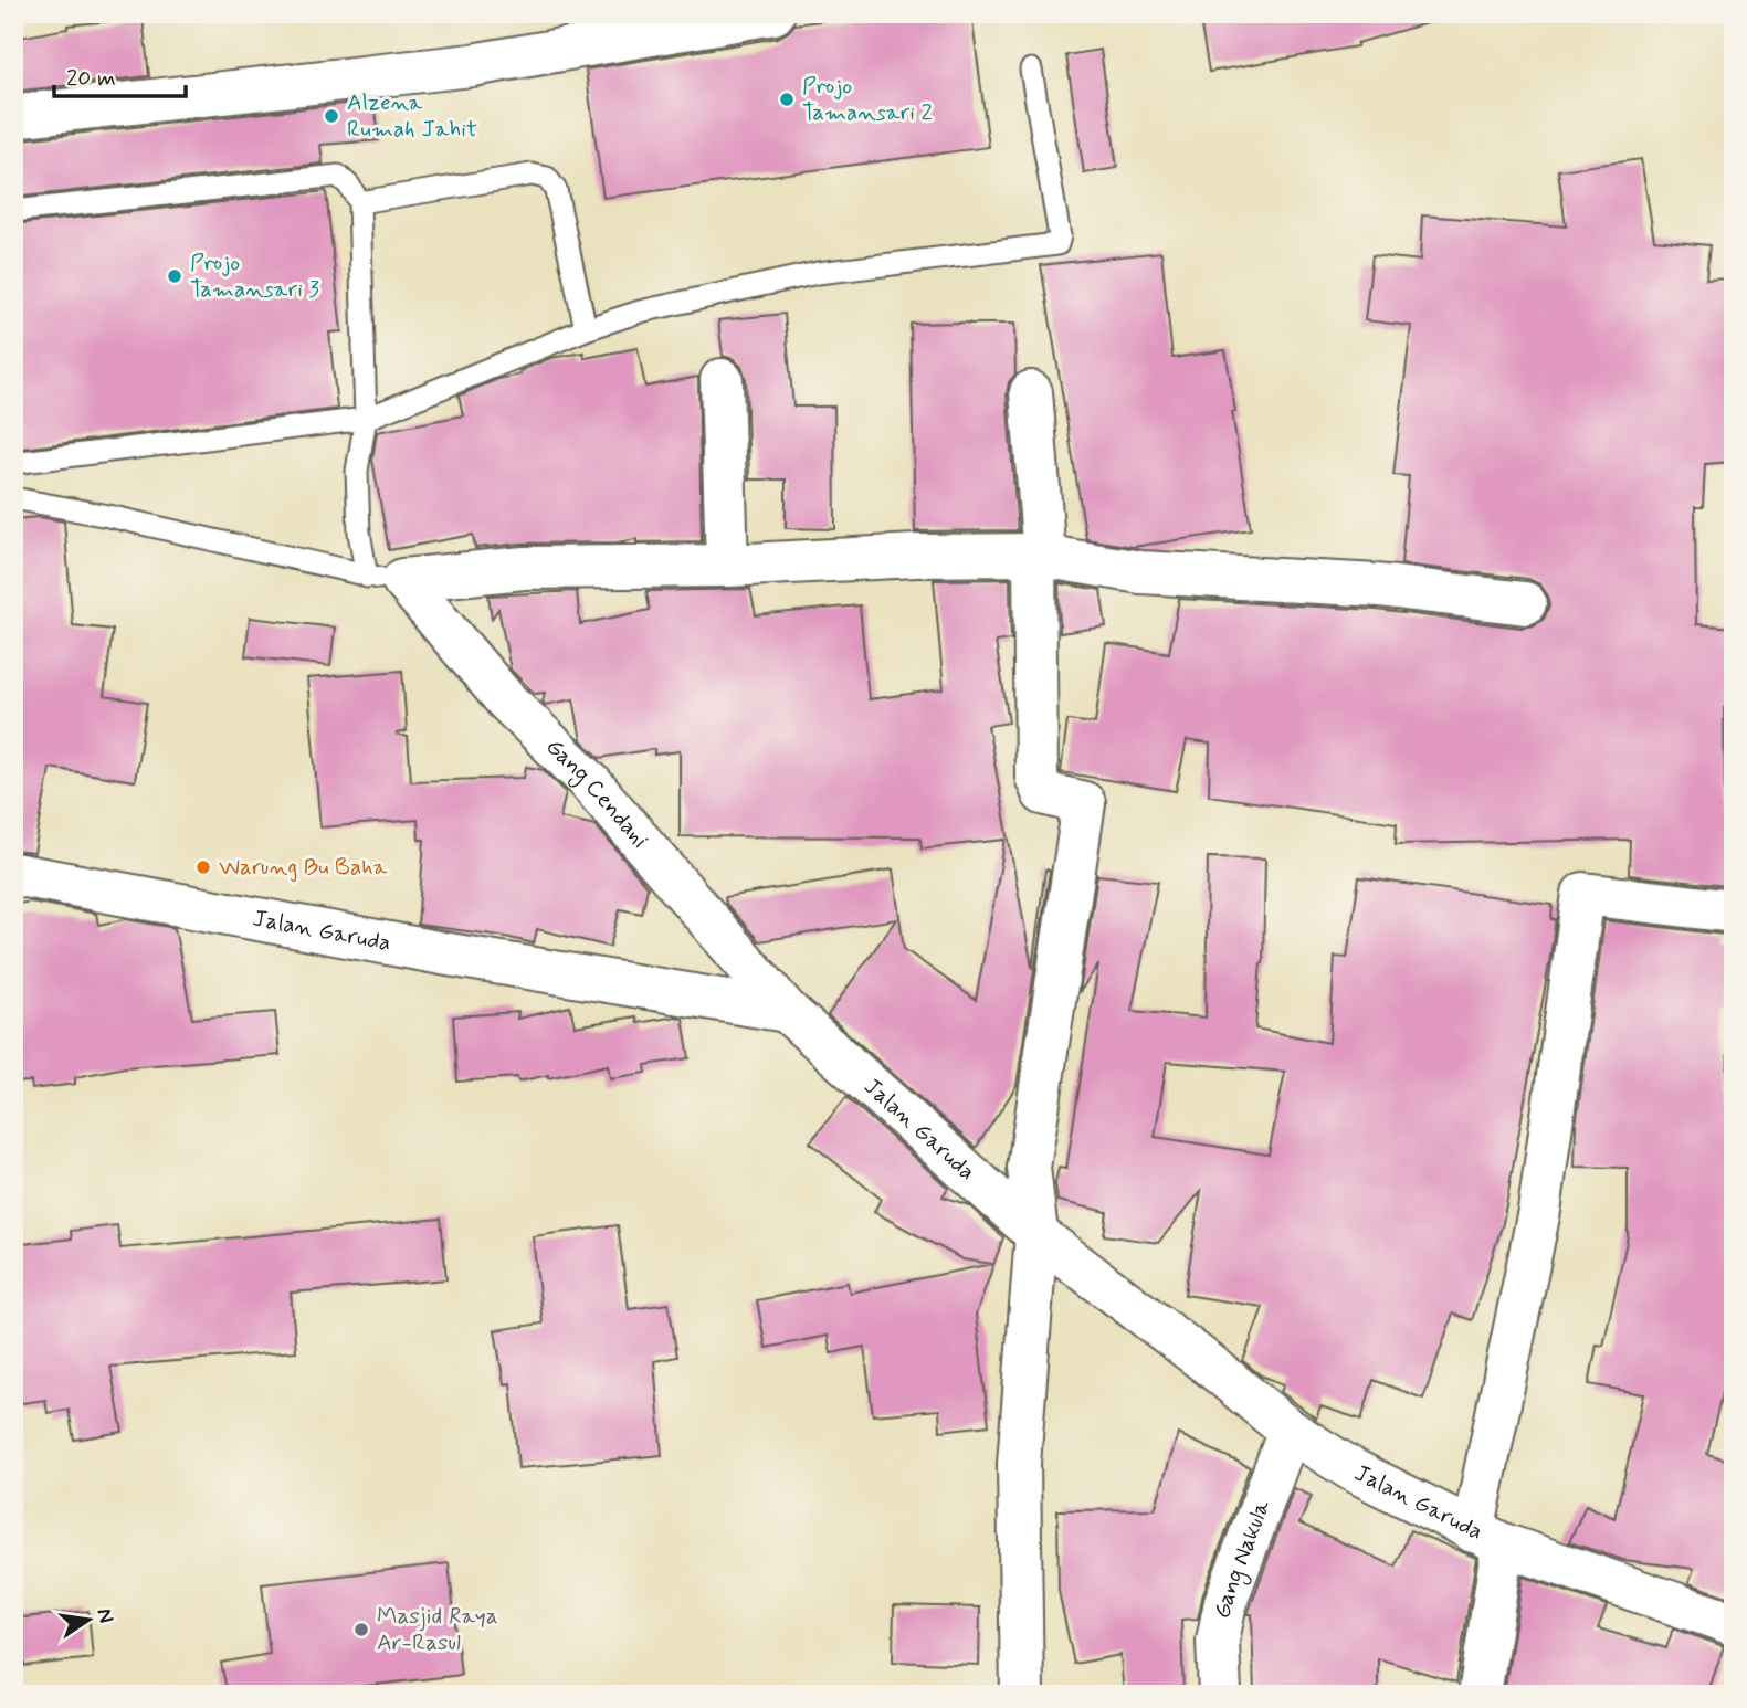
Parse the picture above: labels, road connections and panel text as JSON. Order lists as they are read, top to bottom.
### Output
{
  "streets": {
    "street": ["Gang Cendani", "Jalan Garuda", "Gang Nakula"]
  },
  "crossings": [
    ["Gang Cendani", "Jalan Garuda"],
    ["Jalan Garuda", "Gang Nakula"]
  ],
  "places": [
    "Projo Tamansari 2",
    "Alzena Rumah Jahit",
    "Projo Tamansari 3",
    "Warung Bu Baha",
    "Masjid Raya Ar-Rasul"
  ],
  "scale_bar": "20 m",
  "north": "right"
}
